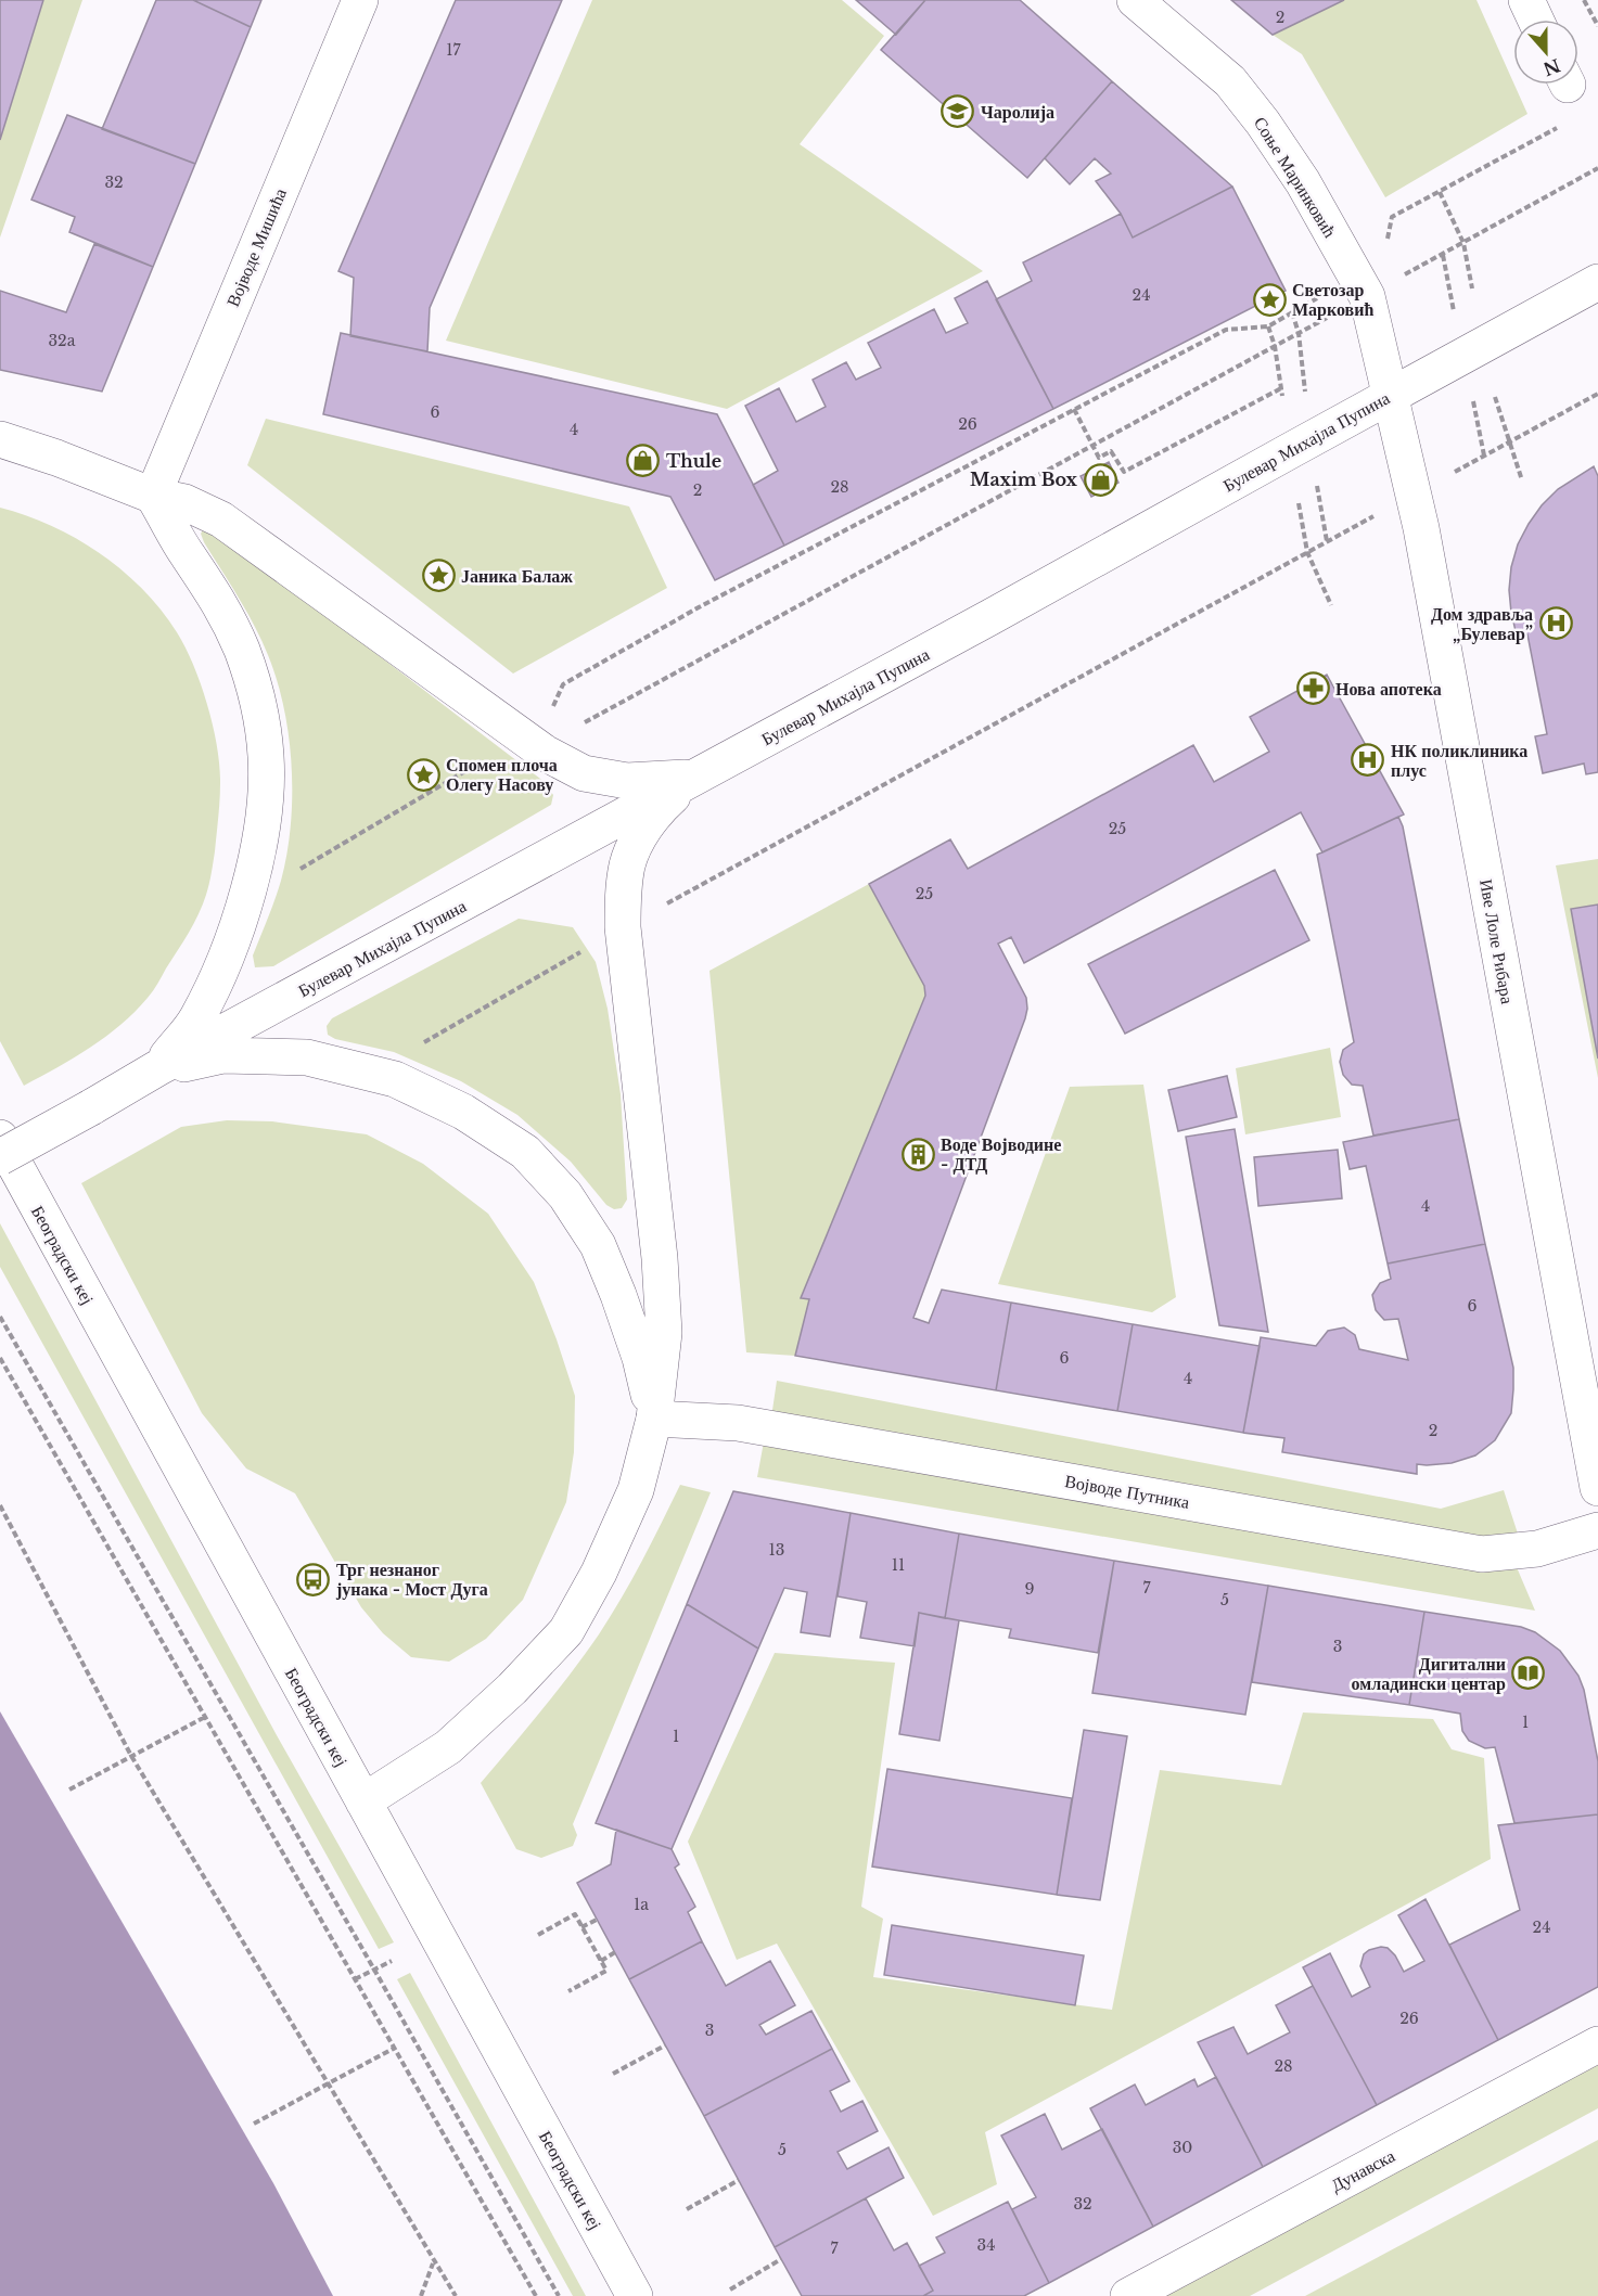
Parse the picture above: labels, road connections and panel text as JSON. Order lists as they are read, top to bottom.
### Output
{
  "streets": {
    "main road": [
      "Соње Маринковић",
      "Војводе Мишића",
      "Булевар Михајла Пупина",
      "Иве Лоле Рибара",
      "Београдски кеј",
      "Војводе Путника",
      "Дунавска"
    ]
  },
  "crossings": [
    ["Соње Маринковић", "Булевар Михајла Пупина"],
    ["Соње Маринковић", "Иве Лоле Рибара"],
    ["Булевар Михајла Пупина", "Иве Лоле Рибара"]
  ],
  "places": {
    "school or university": ["Чаролија"],
    "place": ["Светозар Марковић", "Јаника Балаж", "Спомен плоча Олегу Насову"],
    "shop": ["Thule", "Maxim Box"],
    "hospital": ["Дом здравља „Булевар”", "НК поликлиника плус"],
    "pharmacy": ["Нова апотека"],
    "building": ["Воде Војводине - ДТД"],
    "bus stop": ["Трг незнаног јунака - Мост Дуга"],
    "library": ["Дигитални омладински центар"]
  },
  "house_numbers": [
    "2",
    "17",
    "32",
    "24",
    "32a",
    "6",
    "26",
    "4",
    "28",
    "2",
    "25",
    "25",
    "4",
    "6",
    "6",
    "4",
    "2",
    "13",
    "11",
    "7",
    "9",
    "5",
    "3",
    "1",
    "1",
    "1a",
    "24",
    "26",
    "3",
    "28",
    "30",
    "5",
    "32",
    "34",
    "7"
  ],
  "north": "bottom"
}
